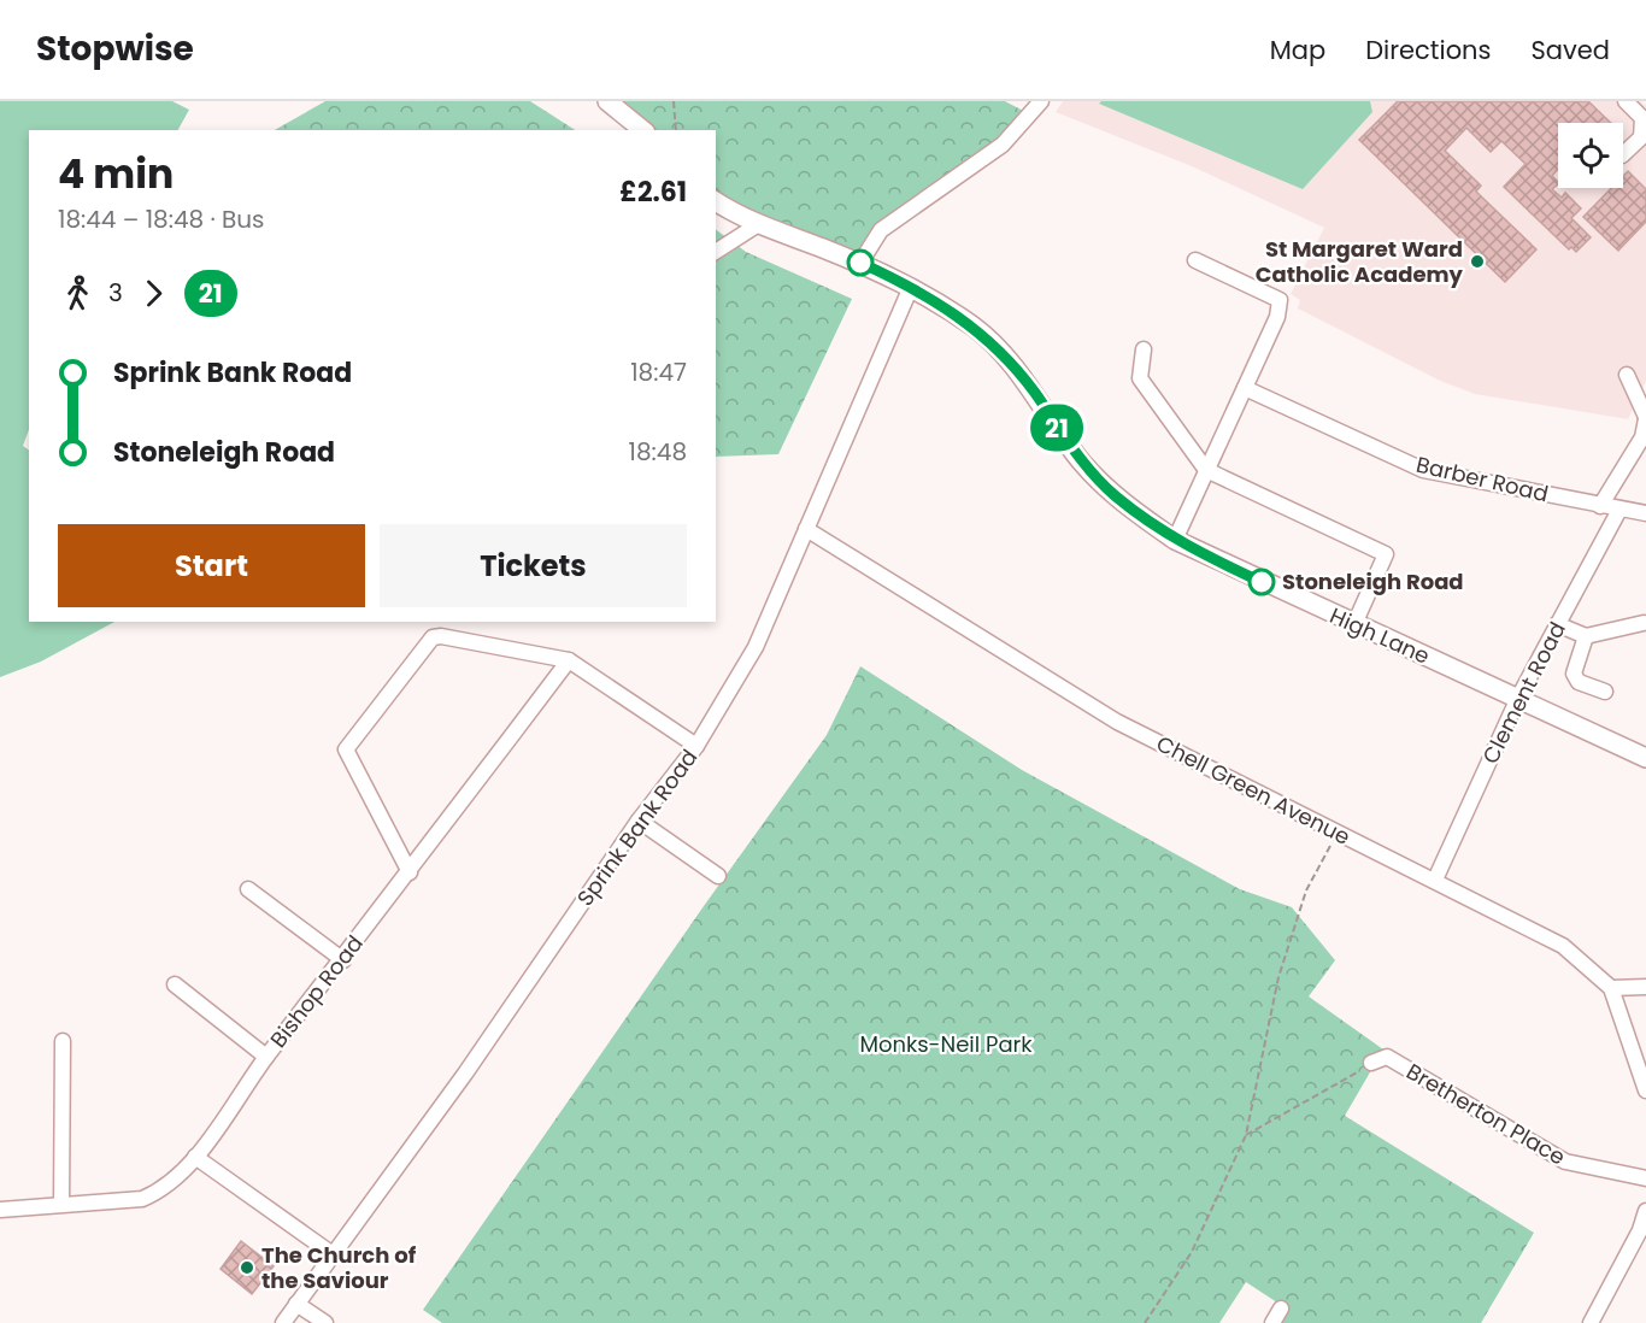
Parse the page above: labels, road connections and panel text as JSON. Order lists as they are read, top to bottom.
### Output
{
  "streets": {
    "main road": ["High Lane"],
    "street": [
      "Barber Road",
      "Clement Road",
      "Chell Green Avenue",
      "Sprink Bank Road",
      "Bishop Road",
      "Bretherton Place"
    ]
  },
  "crossings": [
    ["Barber Road", "Clement Road"],
    ["High Lane", "Clement Road"],
    ["High Lane", "Sprink Bank Road"],
    ["Clement Road", "Chell Green Avenue"],
    ["Chell Green Avenue", "Sprink Bank Road"]
  ],
  "parks": ["Monks-Neil Park"],
  "places": ["St Margaret Ward Catholic Academy", "Stoneleigh Road", "The Church of the Saviour"],
  "lines": ["bus line 21"],
  "page": {
    "header": "Stopwise",
    "nav": ["Map", "Directions", "Saved"],
    "on_map": "21",
    "heading": ["4 min", "18:44 – 18:48 · Bus", "£2.61"],
    "legs": ["3", "21"],
    "list": [
      {
        "name": "Sprink Bank Road",
        "value": "18:47"
      },
      {
        "name": "Stoneleigh Road",
        "value": "18:48"
      }
    ],
    "buttons": ["Start", "Tickets"]
  }
}
